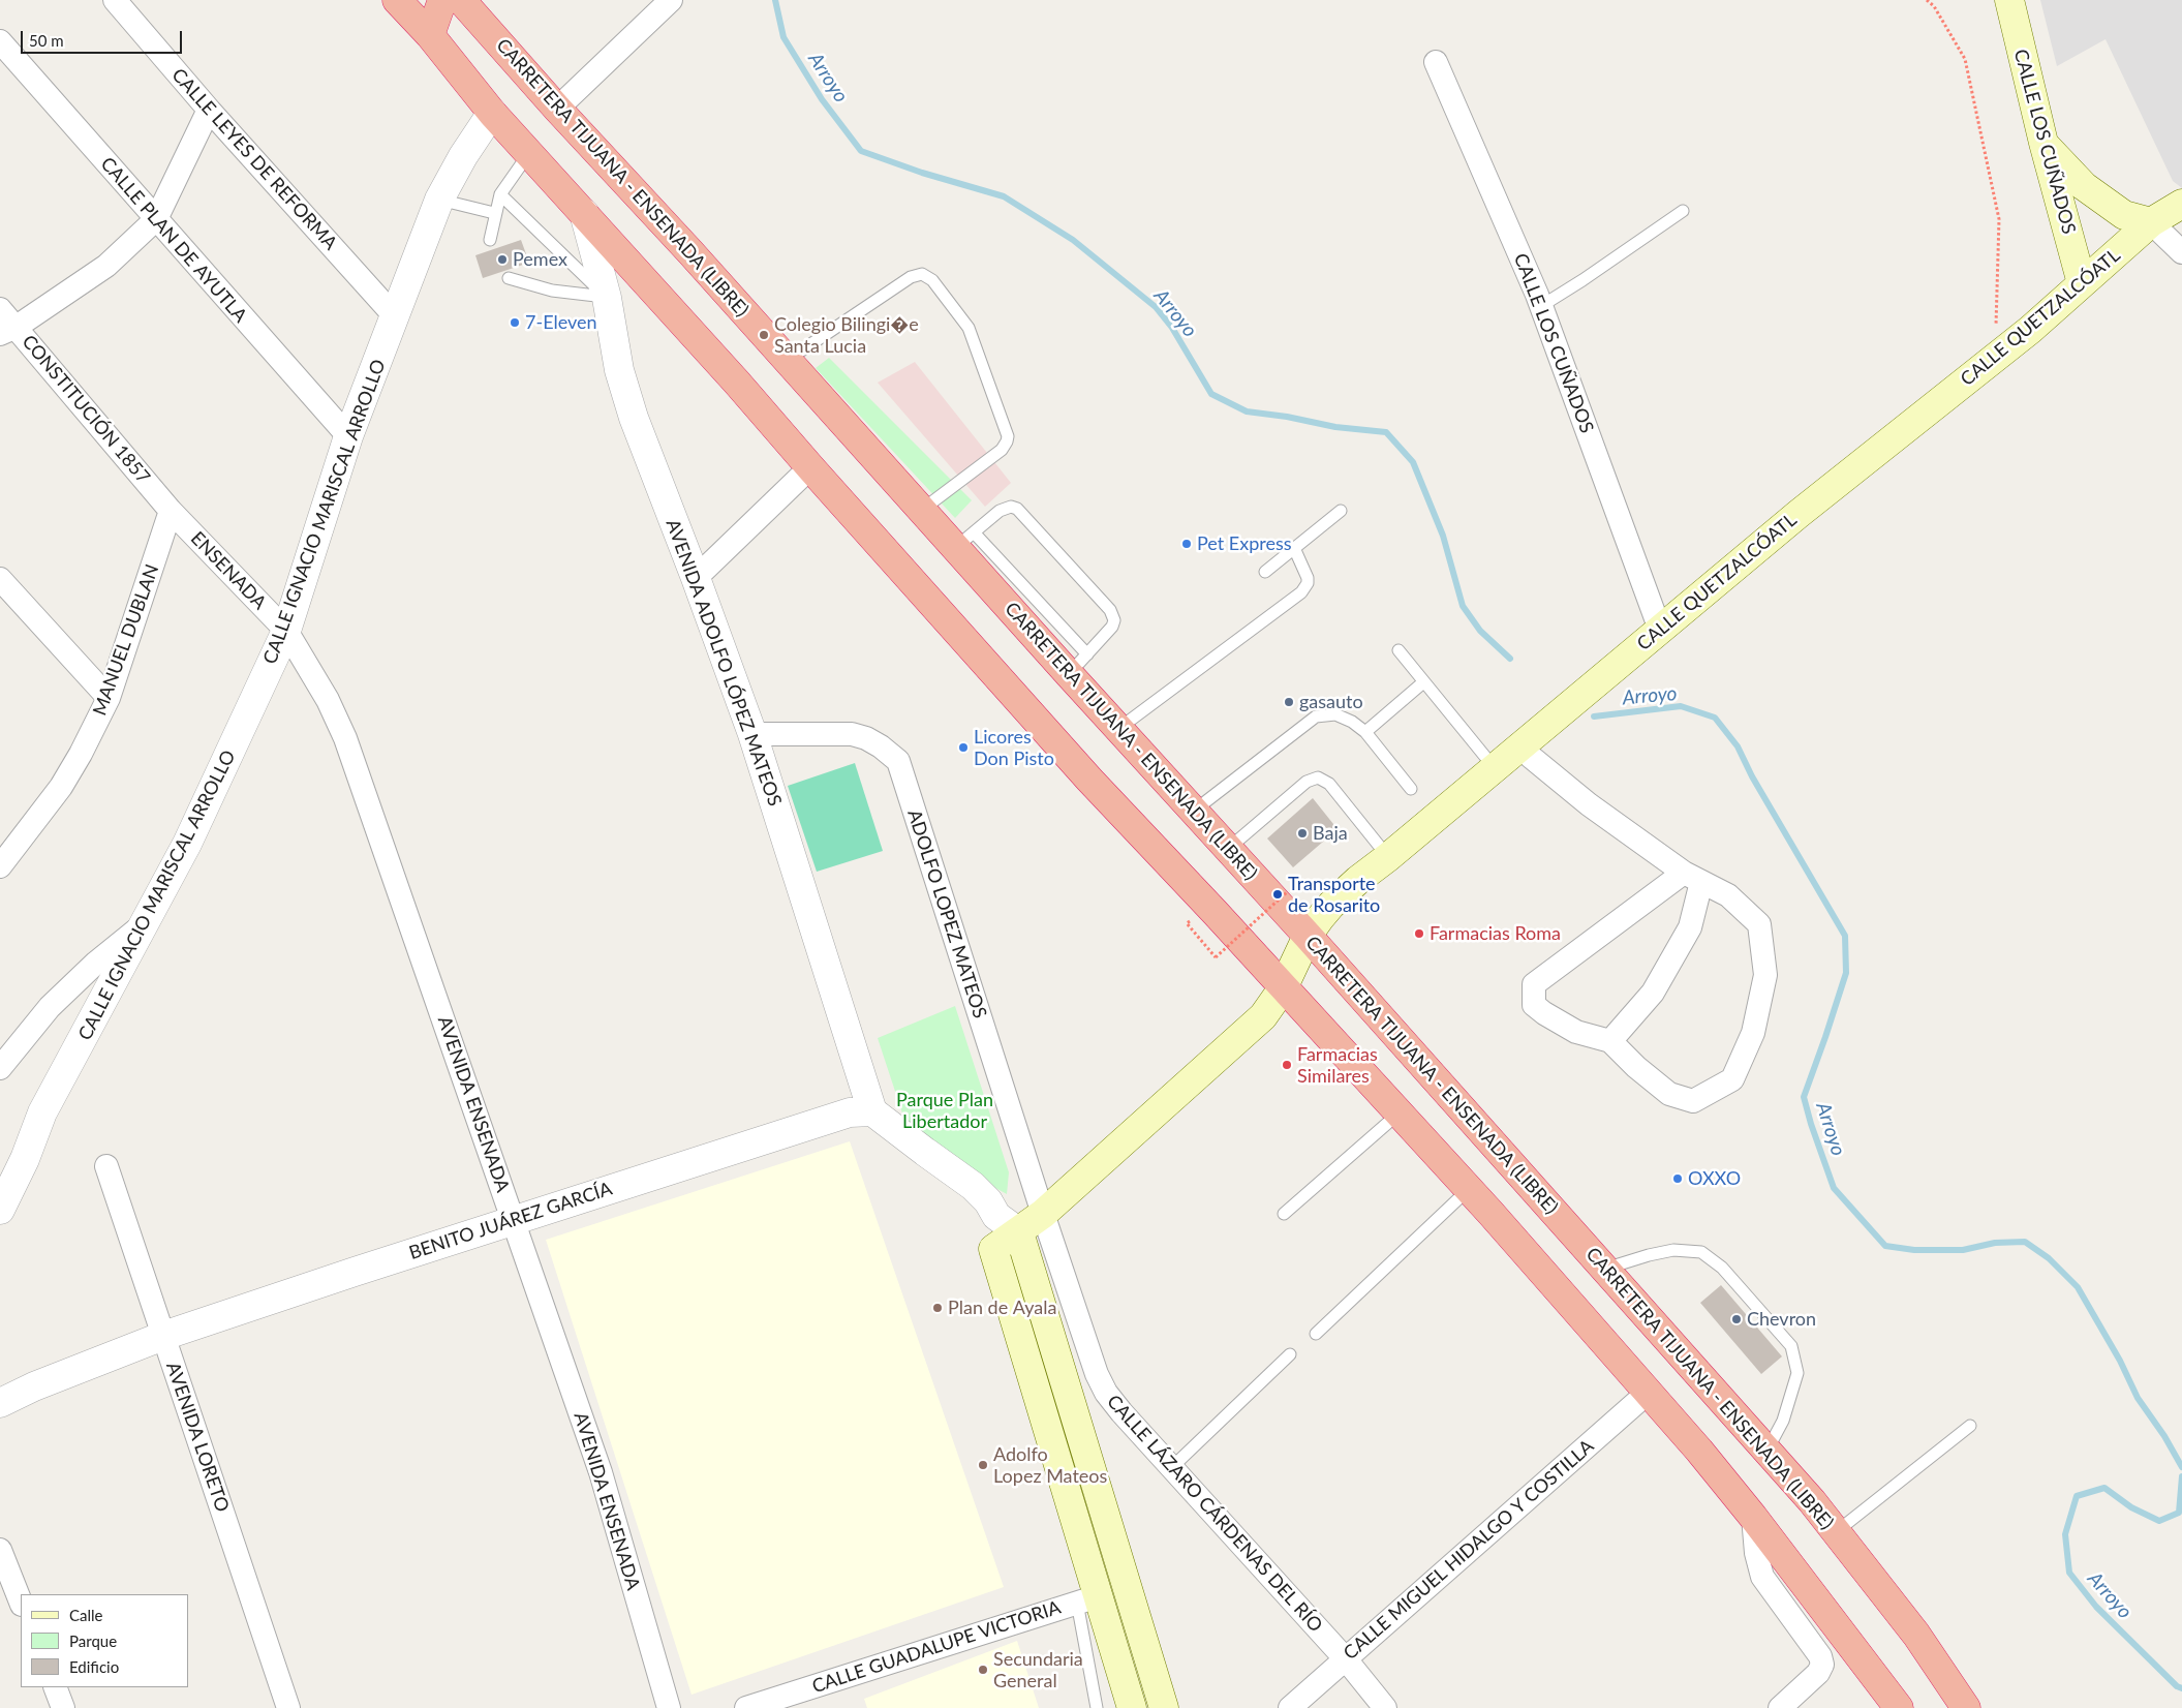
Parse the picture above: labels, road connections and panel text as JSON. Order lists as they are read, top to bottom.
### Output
{
  "streets": {
    "highway": ["CARRETERA TIJUANA - ENSENADA (LIBRE)"],
    "main road": ["CALLE LOS CUÑADOS", "CALLE QUETZALCÓATL"],
    "street": [
      "CALLE LEYES DE REFORMA",
      "CALLE PLAN DE AYUTLA",
      "CONSTITUCIÓN 1857",
      "CALLE IGNACIO MARISCAL ARROLLO",
      "ENSENADA",
      "MANUEL DUBLAN",
      "AVENIDA ADOLFO LÓPEZ MATEOS",
      "ADOLFO LOPEZ MATEOS",
      "AVENIDA ENSENADA",
      "BENITO JUÁREZ GARCÍA",
      "AVENIDA LORETO",
      "CALLE LÁZARO CÁRDENAS DEL RÍO",
      "CALLE MIGUEL HIDALGO Y COSTILLA",
      "CALLE GUADALUPE VICTORIA"
    ]
  },
  "crossings": [
    ["CALLE LOS CUÑADOS", "CALLE QUETZALCÓATL"],
    ["CALLE LEYES DE REFORMA", "CALLE IGNACIO MARISCAL ARROLLO"],
    ["CARRETERA TIJUANA - ENSENADA (LIBRE)", "CALLE QUETZALCÓATL"],
    ["CALLE PLAN DE AYUTLA", "CALLE IGNACIO MARISCAL ARROLLO"],
    ["CONSTITUCIÓN 1857", "ENSENADA"],
    ["CONSTITUCIÓN 1857", "MANUEL DUBLAN"],
    ["CALLE IGNACIO MARISCAL ARROLLO", "ENSENADA"],
    ["CALLE IGNACIO MARISCAL ARROLLO", "AVENIDA ENSENADA"],
    ["ENSENADA", "MANUEL DUBLAN"],
    ["ENSENADA", "AVENIDA ENSENADA"],
    ["AVENIDA ADOLFO LÓPEZ MATEOS", "ADOLFO LOPEZ MATEOS"],
    ["AVENIDA ADOLFO LÓPEZ MATEOS", "BENITO JUÁREZ GARCÍA"],
    ["ADOLFO LOPEZ MATEOS", "CALLE LÁZARO CÁRDENAS DEL RÍO"],
    ["AVENIDA ENSENADA", "BENITO JUÁREZ GARCÍA"],
    ["BENITO JUÁREZ GARCÍA", "AVENIDA LORETO"],
    ["CALLE LÁZARO CÁRDENAS DEL RÍO", "CALLE MIGUEL HIDALGO Y COSTILLA"]
  ],
  "water": ["Arroyo"],
  "parks": ["Parque Plan Libertador"],
  "places": [
    "Pemex",
    "7-Eleven",
    "Colegio Bilingi�e Santa Lucia",
    "Pet Express",
    "gasauto",
    "Licores Don Pisto",
    "Baja",
    "Transporte de Rosarito",
    "Farmacias Roma",
    "Farmacias Similares",
    "OXXO",
    "Plan de Ayala",
    "Chevron",
    "Adolfo Lopez Mateos",
    "Secundaria General"
  ],
  "legend": ["Calle", "Parque", "Edificio"],
  "scale_bar": "50 m"
}
